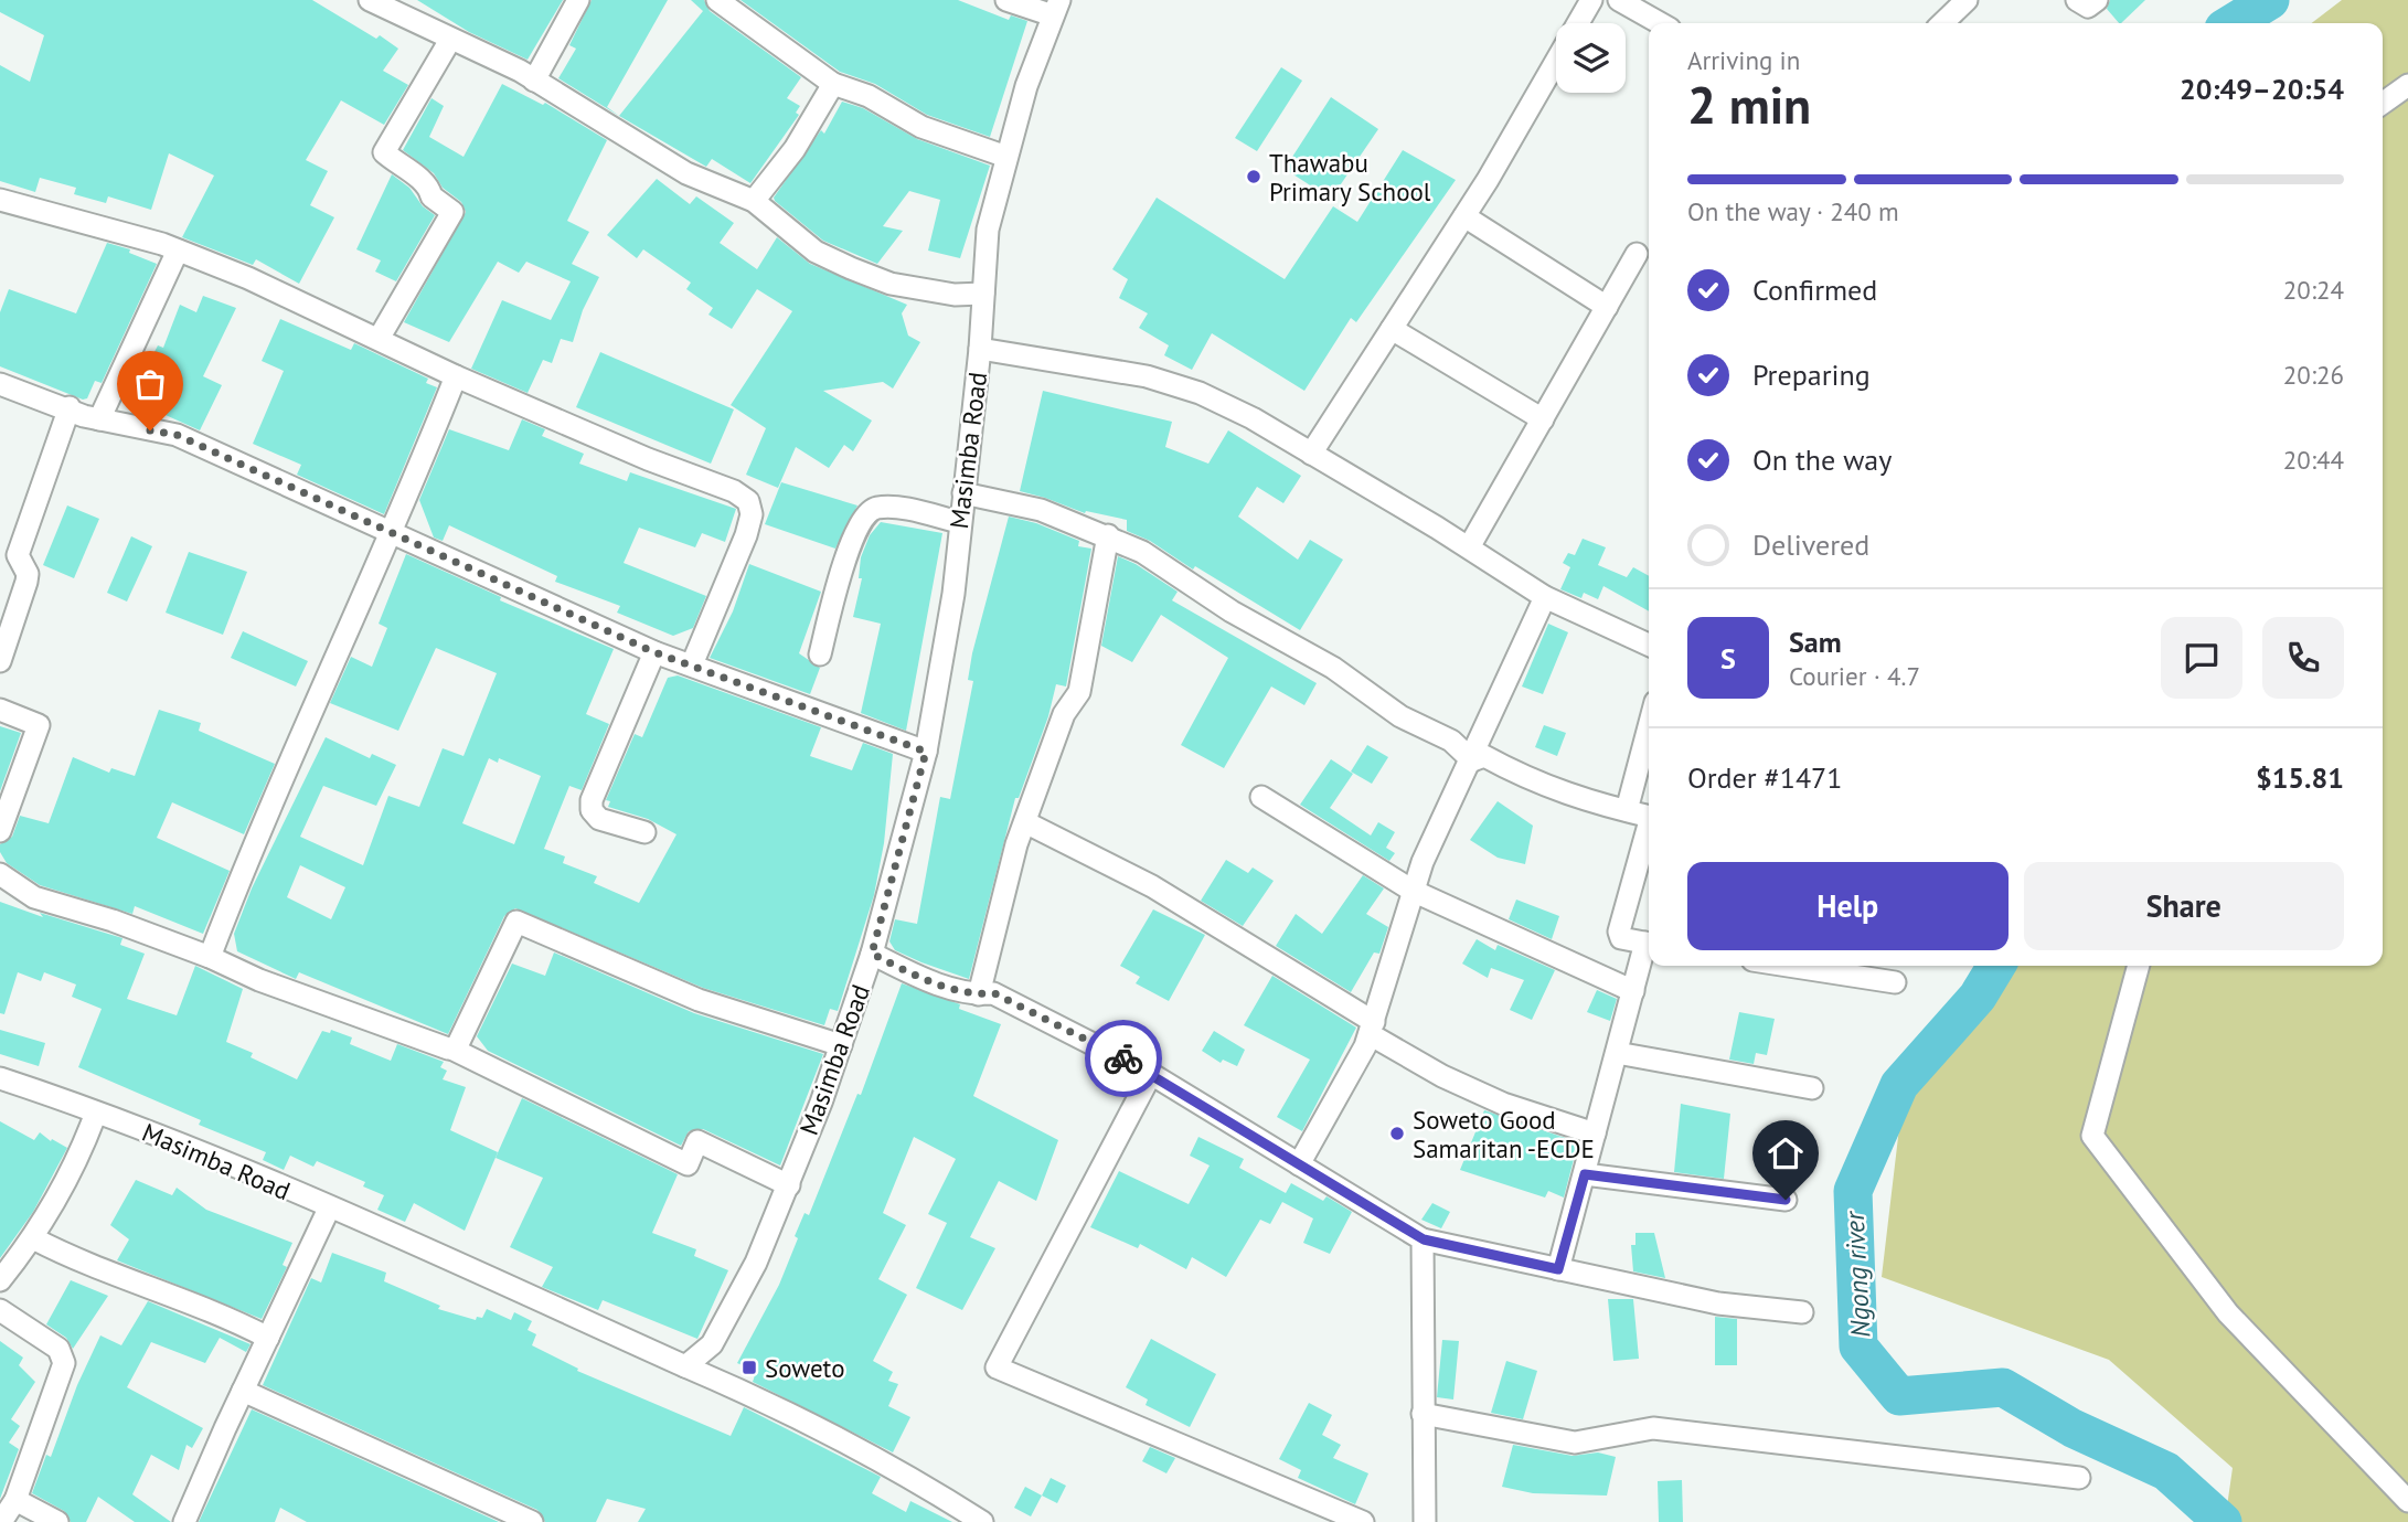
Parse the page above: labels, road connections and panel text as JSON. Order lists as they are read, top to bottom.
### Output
{
  "streets": {
    "street": ["Masimba Road"]
  },
  "water": ["Ngong river"],
  "places": {
    "other": ["Thawabu Primary School", "Soweto Good Samaritan -ECDE"],
    "transit": ["Soweto"]
  },
  "page": {
    "heading": ["2 min", "Arriving in", "20:49–20:54"],
    "panel": [
      "Sam",
      "Courier · 4.7",
      "Order #1471",
      "$15.81"
    ],
    "bar": "On the way · 240 m",
    "list": [
      ["Confirmed", "20:24"],
      ["Preparing", "20:26"],
      ["On the way", "20:44"],
      "Delivered"
    ],
    "round": "S",
    "buttons": ["Help", "Share"]
  }
}
